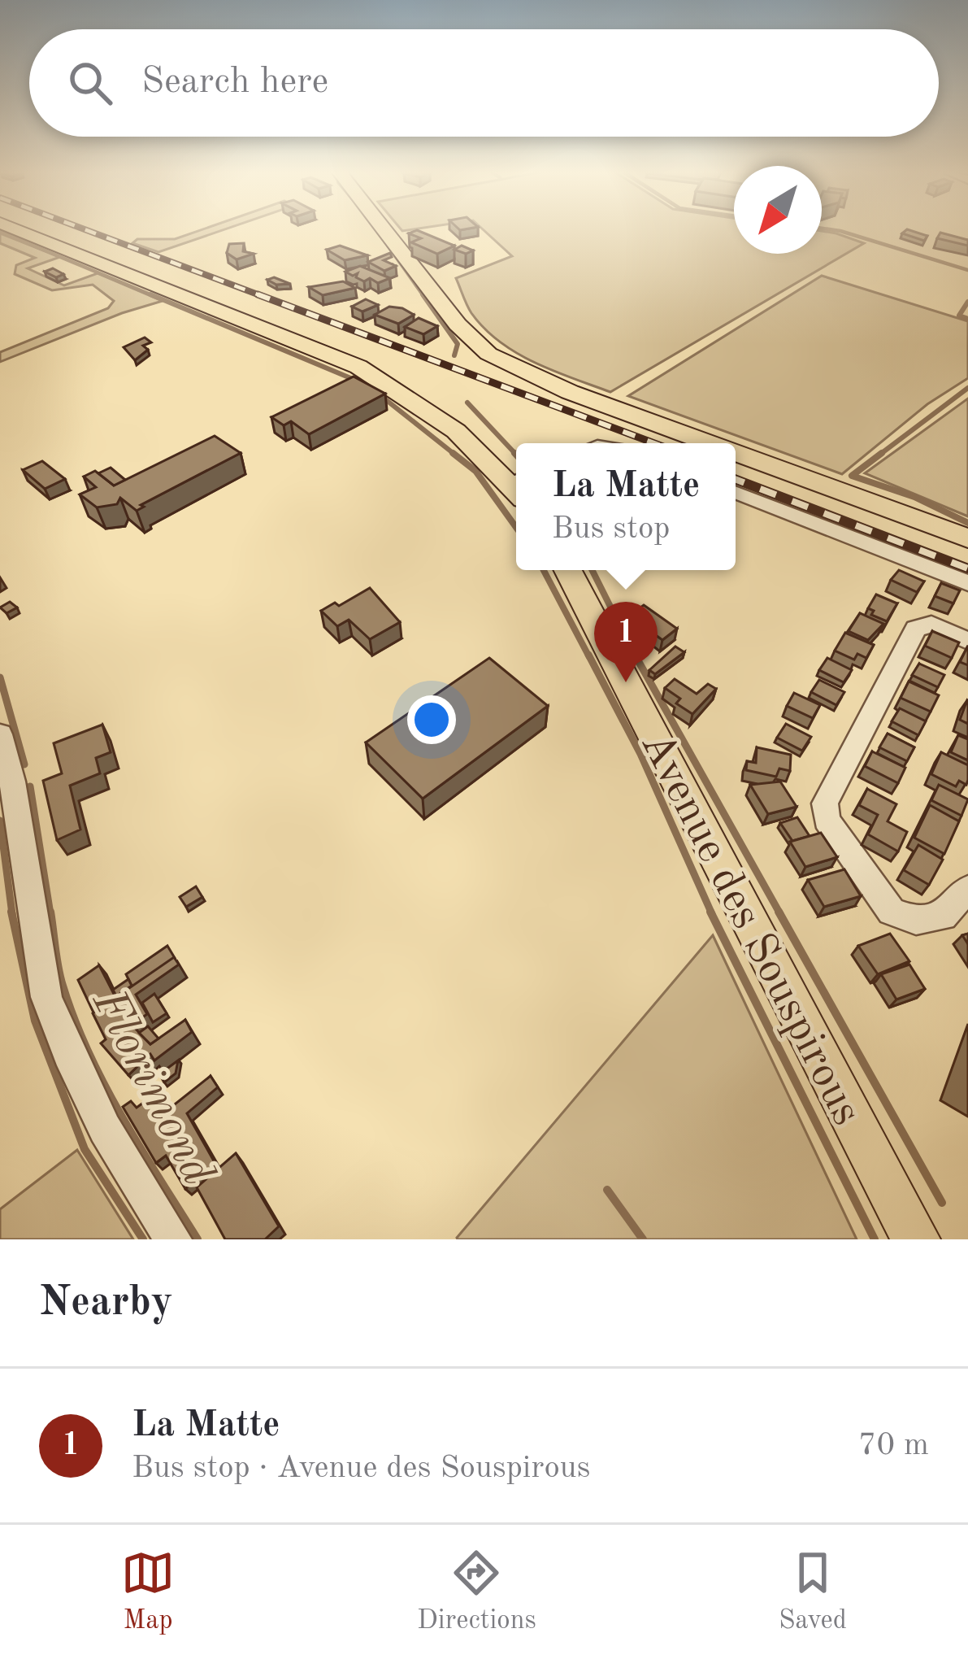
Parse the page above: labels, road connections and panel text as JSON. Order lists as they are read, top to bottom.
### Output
{
  "streets": {
    "main road": ["Avenue des Souspirous"]
  },
  "water": ["Florimond"],
  "north": "bottom left",
  "page": {
    "search": "Search here",
    "popup": ["La Matte", "Bus stop"],
    "pins": "1",
    "heading": "Nearby",
    "list": [
      {
        "mark": "1",
        "name": "La Matte",
        "note": "Bus stop · Avenue des Souspirous",
        "value": "70 m"
      }
    ],
    "nav": ["Map", "Directions", "Saved"]
  }
}
